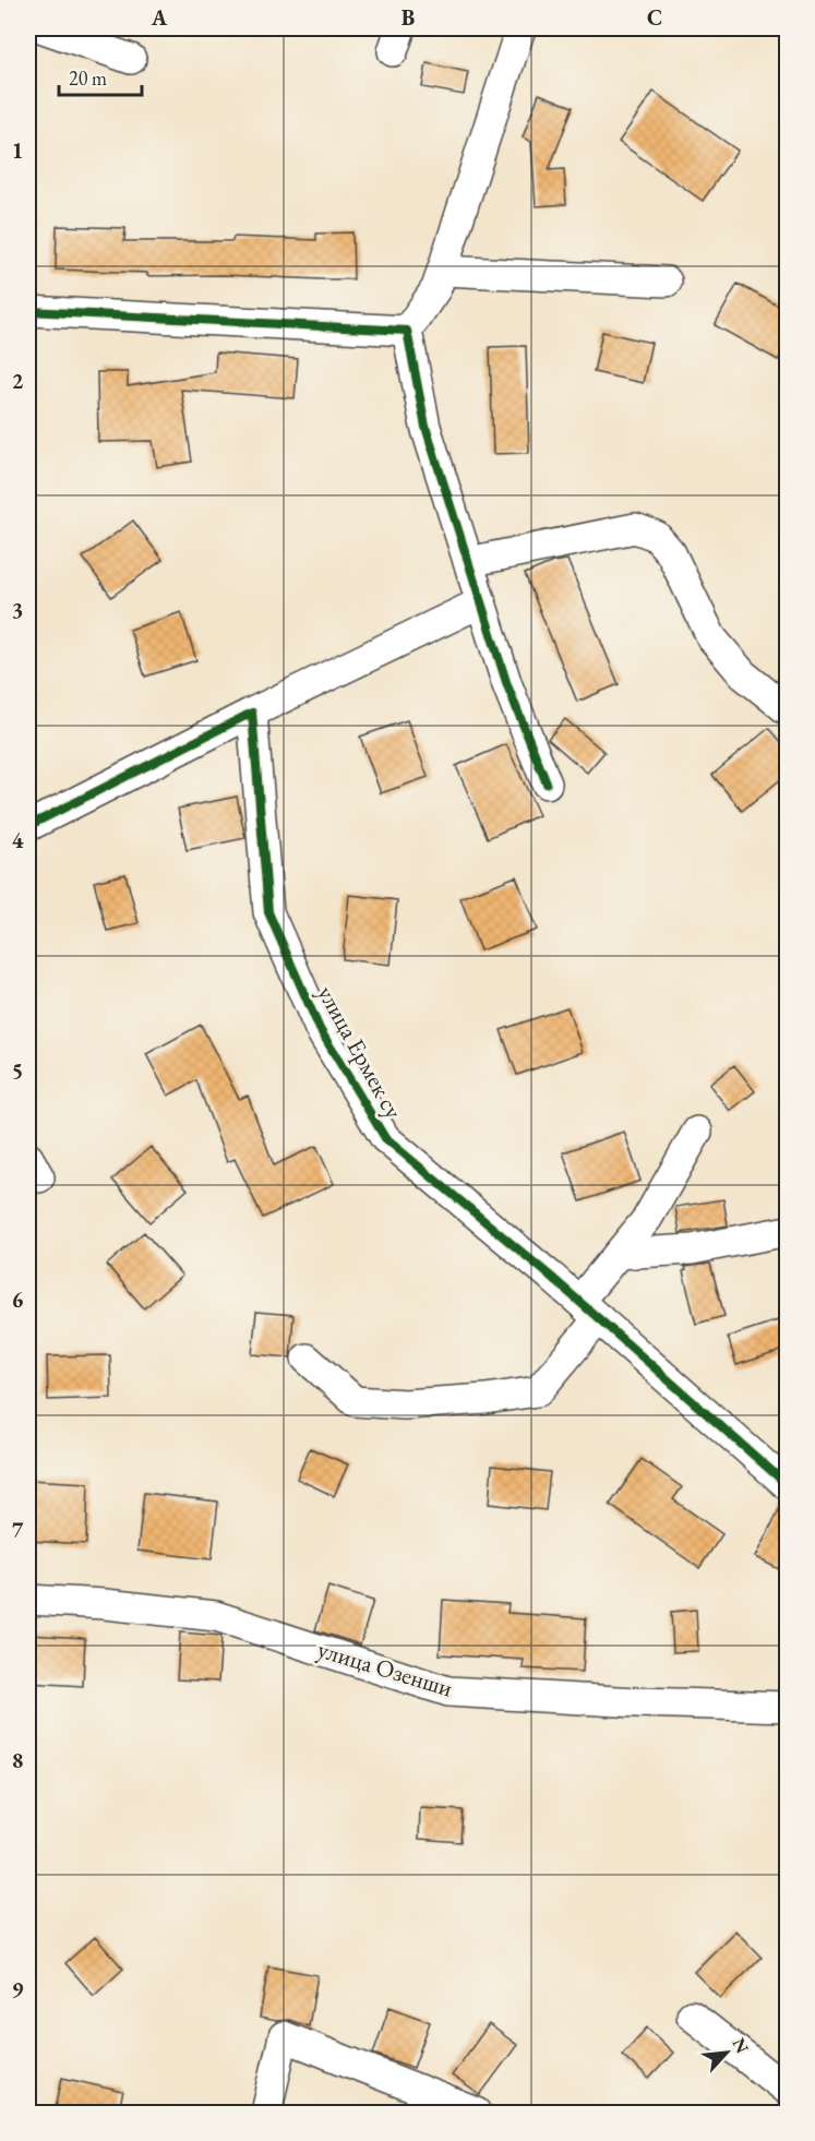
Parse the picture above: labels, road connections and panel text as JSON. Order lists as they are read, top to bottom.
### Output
{
  "streets": {
    "street": ["улица Ермек су", "улица Озенши"]
  },
  "scale_bar": "20 m",
  "north": "top right",
  "grid": {
    "columns": ["A", "B", "C"],
    "rows": [
      "1",
      "2",
      "3",
      "4",
      "5",
      "6",
      "7",
      "8",
      "9"
    ]
  }
}
